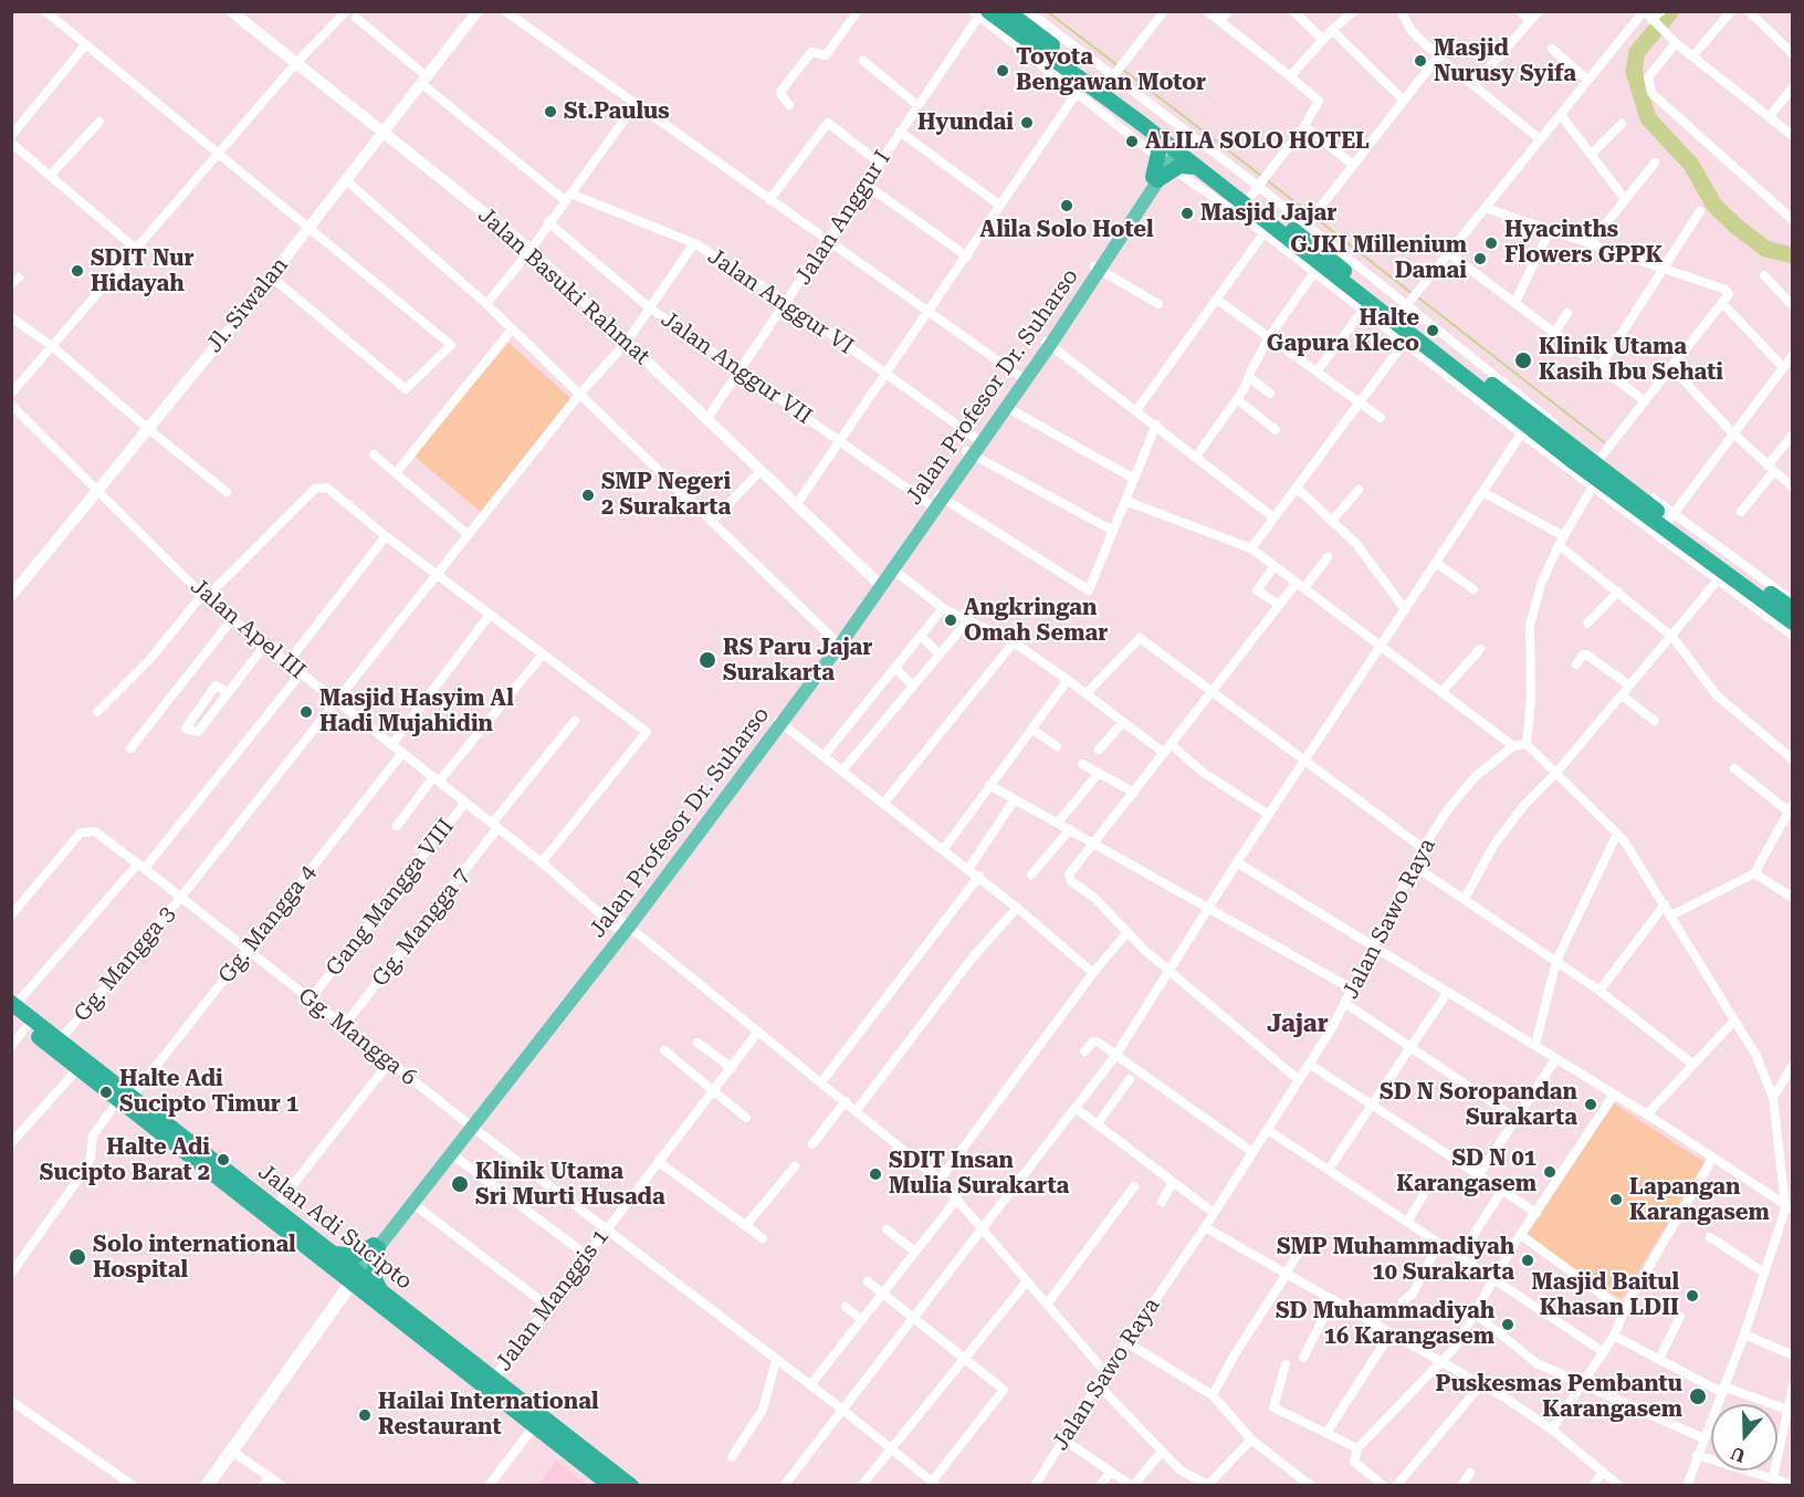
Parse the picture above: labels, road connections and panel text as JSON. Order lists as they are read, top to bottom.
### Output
{
  "streets": {
    "highway": ["Jalan Adi Sucipto"],
    "main road": ["Jalan Profesor Dr. Suharso"],
    "street": [
      "Jalan Anggur I",
      "Jalan Basuki Rahmat",
      "Jalan Anggur VI",
      "Jl. Siwalan",
      "Jalan Anggur VII",
      "Jalan Apel III",
      "Gang Mangga VIII",
      "Jalan Sawo Raya",
      "Gg. Mangga 4",
      "Gg. Mangga 7",
      "Gg. Mangga 3",
      "Gg. Mangga 6",
      "Jalan Manggis 1"
    ]
  },
  "crossings": [
    ["Jalan Anggur I", "Jalan Basuki Rahmat"],
    ["Jalan Anggur I", "Jalan Anggur VI"],
    ["Jalan Anggur I", "Jalan Anggur VII"],
    ["Jalan Basuki Rahmat", "Jl. Siwalan"],
    ["Jalan Basuki Rahmat", "Jalan Profesor Dr. Suharso"],
    ["Jalan Basuki Rahmat", "Gg. Mangga 3"],
    ["Jalan Anggur VI", "Jl. Siwalan"],
    ["Jalan Anggur VI", "Jalan Profesor Dr. Suharso"],
    ["Jalan Anggur VI", "Gg. Mangga 3"],
    ["Jl. Siwalan", "Jalan Apel III"],
    ["Jalan Anggur VII", "Jalan Profesor Dr. Suharso"],
    ["Jalan Anggur VII", "Gg. Mangga 3"],
    ["Jalan Profesor Dr. Suharso", "Jalan Apel III"],
    ["Jalan Profesor Dr. Suharso", "Gg. Mangga 6"],
    ["Jalan Profesor Dr. Suharso", "Jalan Adi Sucipto"],
    ["Jalan Apel III", "Gang Mangga VIII"],
    ["Jalan Apel III", "Jalan Sawo Raya"],
    ["Jalan Apel III", "Gg. Mangga 4"],
    ["Jalan Apel III", "Gg. Mangga 7"],
    ["Jalan Apel III", "Gg. Mangga 3"],
    ["Jalan Apel III", "Jalan Manggis 1"],
    ["Gg. Mangga 4", "Gg. Mangga 6"],
    ["Gg. Mangga 4", "Jalan Adi Sucipto"],
    ["Gg. Mangga 7", "Gg. Mangga 6"],
    ["Gg. Mangga 3", "Gg. Mangga 6"],
    ["Gg. Mangga 3", "Jalan Adi Sucipto"],
    ["Gg. Mangga 6", "Jalan Manggis 1"],
    ["Jalan Adi Sucipto", "Jalan Manggis 1"]
  ],
  "districts": ["Jajar"],
  "places": [
    "Masjid Nurusy Syifa",
    "Toyota Bengawan Motor",
    "St.Paulus",
    "Hyundai",
    "ALILA SOLO HOTEL",
    "Alila Solo Hotel",
    "Masjid Jajar",
    "Hyacinths Flowers GPPK",
    "GJKI Millenium Damai",
    "SDIT Nur Hidayah",
    "Halte Gapura Kleco",
    "Klinik Utama Kasih Ibu Sehati",
    "SMP Negeri 2 Surakarta",
    "Angkringan Omah Semar",
    "RS Paru Jajar Surakarta",
    "Masjid Hasyim Al Hadi Mujahidin",
    "Halte Adi Sucipto Timur 1",
    "SD N Soropandan Surakarta",
    "Halte Adi Sucipto Barat 2",
    "SD N 01 Karangasem",
    "SDIT Insan Mulia Surakarta",
    "Klinik Utama Sri Murti Husada",
    "Lapangan Karangasem",
    "Solo international Hospital",
    "SMP Muhammadiyah 10 Surakarta",
    "Masjid Baitul Khasan LDII",
    "SD Muhammadiyah 16 Karangasem",
    "Puskesmas Pembantu Karangasem",
    "Hailai International Restaurant"
  ],
  "north": "bottom"
}
